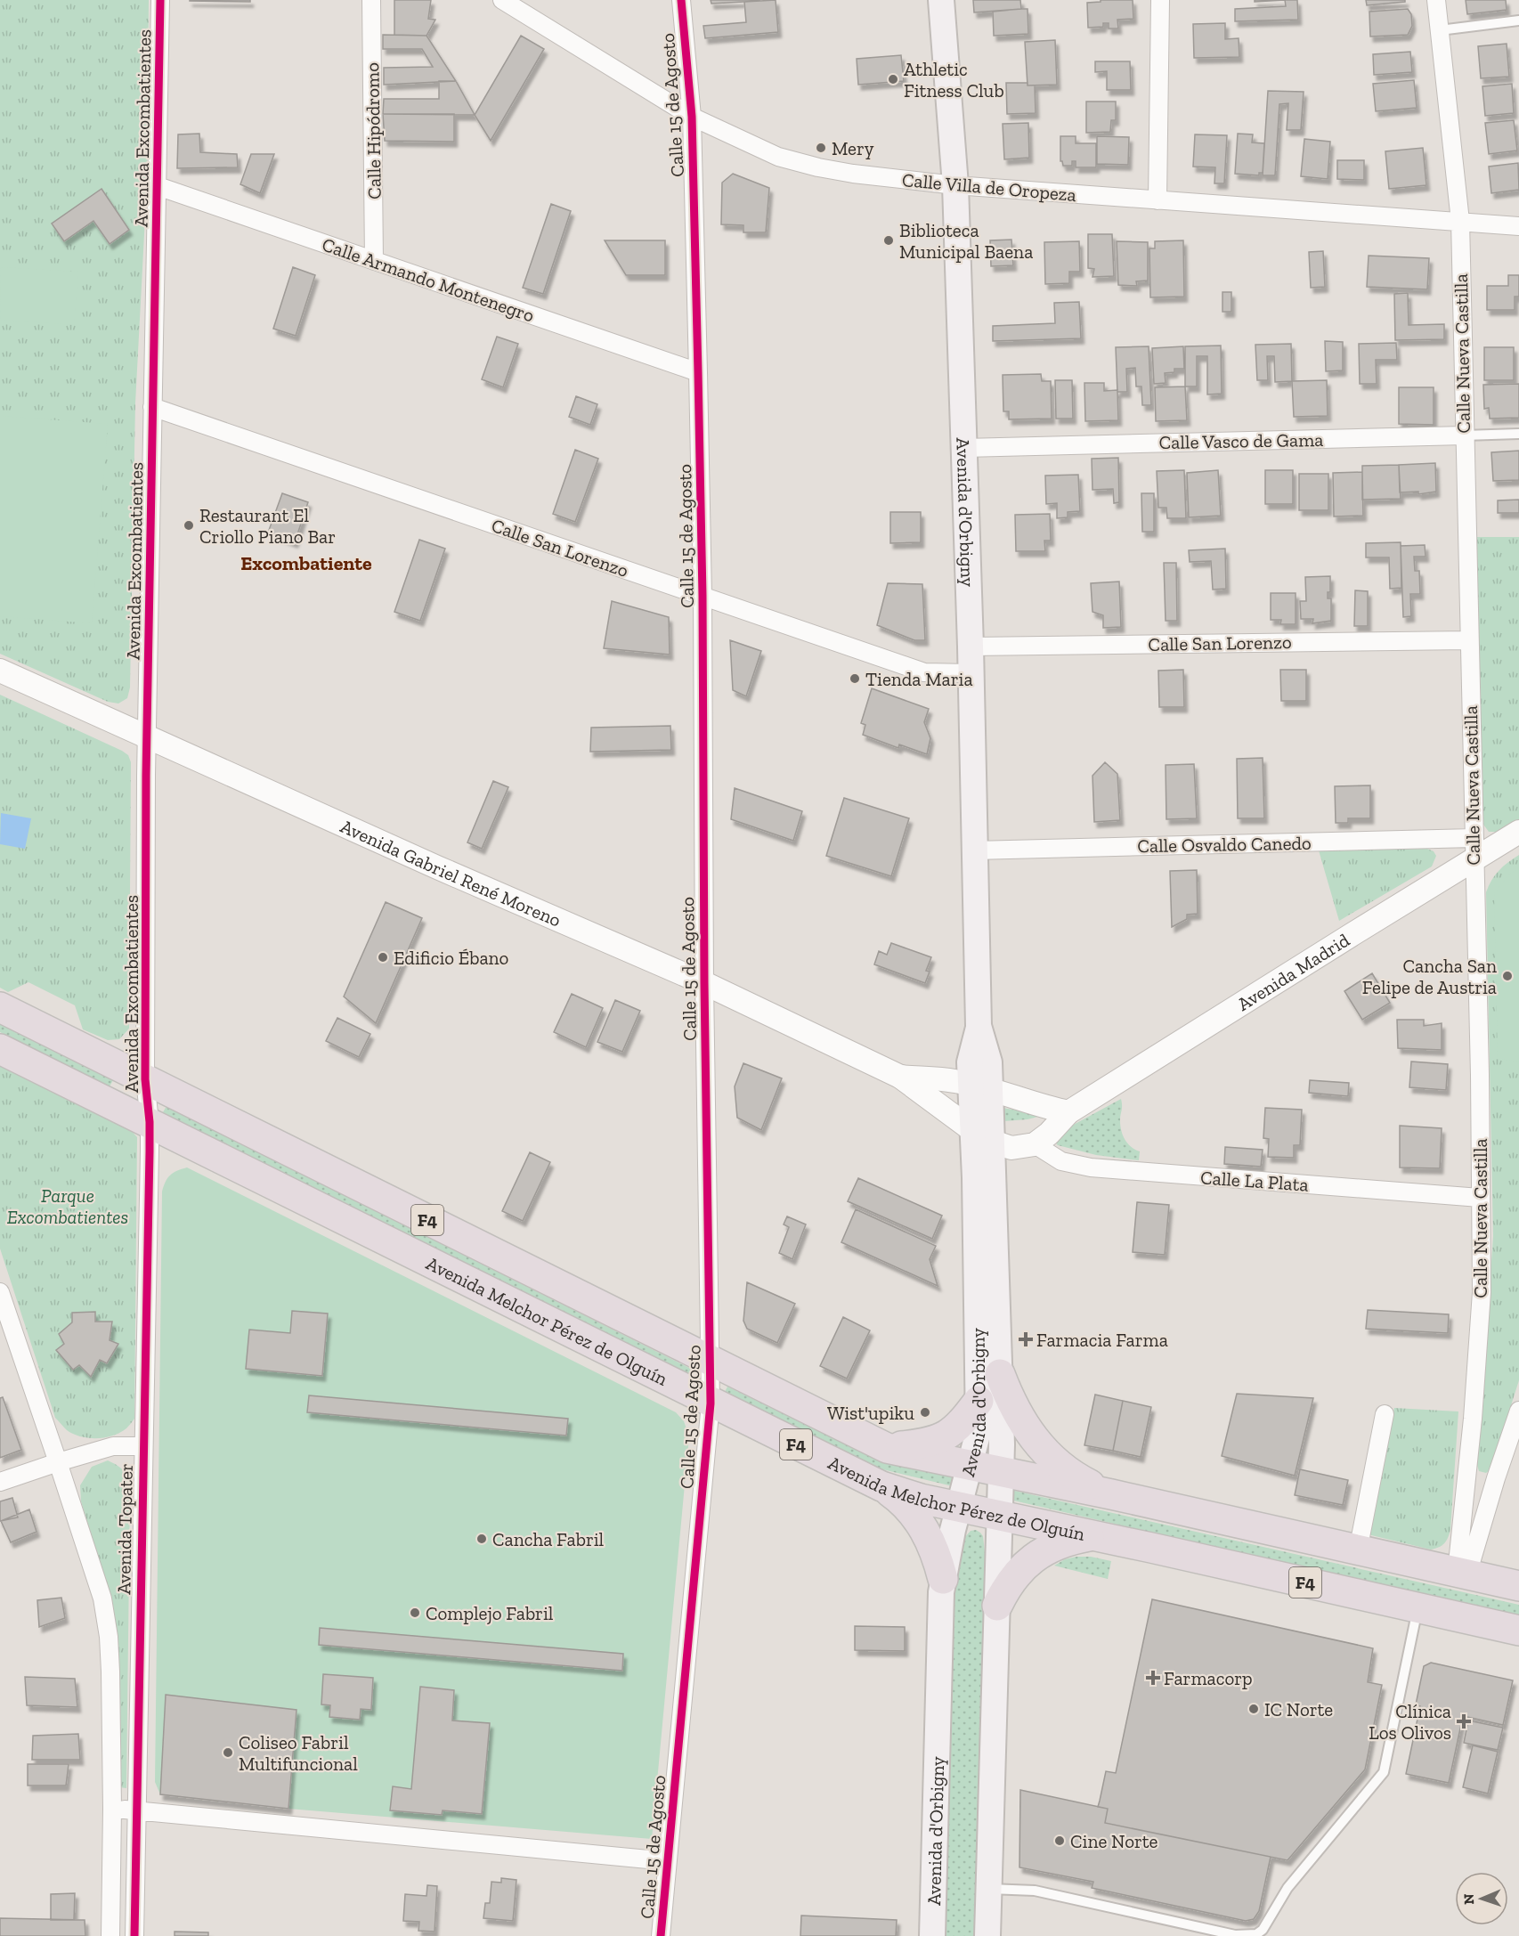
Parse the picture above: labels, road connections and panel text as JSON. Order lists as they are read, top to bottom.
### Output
{
  "streets": {
    "highway": ["F4", "Avenida Melchor Pérez de Olguín"],
    "main road": ["Avenida d'Orbigny"],
    "street": [
      "Calle 15 de Agosto",
      "Avenida Excombatientes",
      "Calle Hipódromo",
      "Calle Villa de Oropeza",
      "Calle Armando Montenegro",
      "Calle Nueva Castilla",
      "Calle Vasco de Gama",
      "Calle San Lorenzo",
      "Calle Osvaldo Canedo",
      "Avenida Gabriel René Moreno",
      "Avenida Madrid",
      "Calle La Plata",
      "Avenida Topater"
    ]
  },
  "crossings": [
    ["Calle 15 de Agosto", "Calle Villa de Oropeza"],
    ["Calle 15 de Agosto", "Calle Armando Montenegro"],
    ["Calle 15 de Agosto", "Calle San Lorenzo"],
    ["Calle 15 de Agosto", "Avenida Gabriel René Moreno"],
    ["Calle 15 de Agosto", "Avenida Melchor Pérez de Olguín"],
    ["Avenida Excombatientes", "Calle Armando Montenegro"],
    ["Avenida Excombatientes", "Calle San Lorenzo"],
    ["Avenida Excombatientes", "Avenida Gabriel René Moreno"],
    ["Avenida Excombatientes", "Avenida Melchor Pérez de Olguín"],
    ["Avenida Excombatientes", "Avenida Topater"],
    ["Calle Hipódromo", "Calle Armando Montenegro"],
    ["Calle Villa de Oropeza", "Calle Nueva Castilla"],
    ["Calle Villa de Oropeza", "Avenida d'Orbigny"],
    ["Calle Nueva Castilla", "Calle Vasco de Gama"],
    ["Calle Nueva Castilla", "Calle San Lorenzo"],
    ["Calle Nueva Castilla", "Calle Osvaldo Canedo"],
    ["Calle Nueva Castilla", "Avenida Madrid"],
    ["Calle Nueva Castilla", "Calle La Plata"],
    ["Calle Nueva Castilla", "Avenida Melchor Pérez de Olguín"],
    ["Calle Vasco de Gama", "Avenida d'Orbigny"],
    ["Avenida d'Orbigny", "Calle San Lorenzo"],
    ["Avenida d'Orbigny", "Calle Osvaldo Canedo"],
    ["Avenida d'Orbigny", "Avenida Gabriel René Moreno"],
    ["Avenida d'Orbigny", "Avenida Melchor Pérez de Olguín"],
    ["Calle Osvaldo Canedo", "Avenida Madrid"],
    ["Avenida Madrid", "Calle La Plata"],
    ["Avenida Melchor Pérez de Olguín", "Avenida Topater"]
  ],
  "districts": ["Excombatiente"],
  "parks": ["Parque Excombatientes"],
  "places": {
    "other": [
      "Athletic Fitness Club",
      "Mery",
      "Biblioteca Municipal Baena",
      "Restaurant El Criollo Piano Bar",
      "Tienda Maria",
      "Edificio Ébano",
      "Cancha San Felipe de Austria",
      "Wist'upiku",
      "Cancha Fabril",
      "Complejo Fabril",
      "IC Norte",
      "Coliseo Fabril Multifuncional",
      "Cine Norte"
    ],
    "health": ["Farmacia Farma", "Farmacorp", "Clínica Los Olivos"]
  },
  "north": "left"
}
